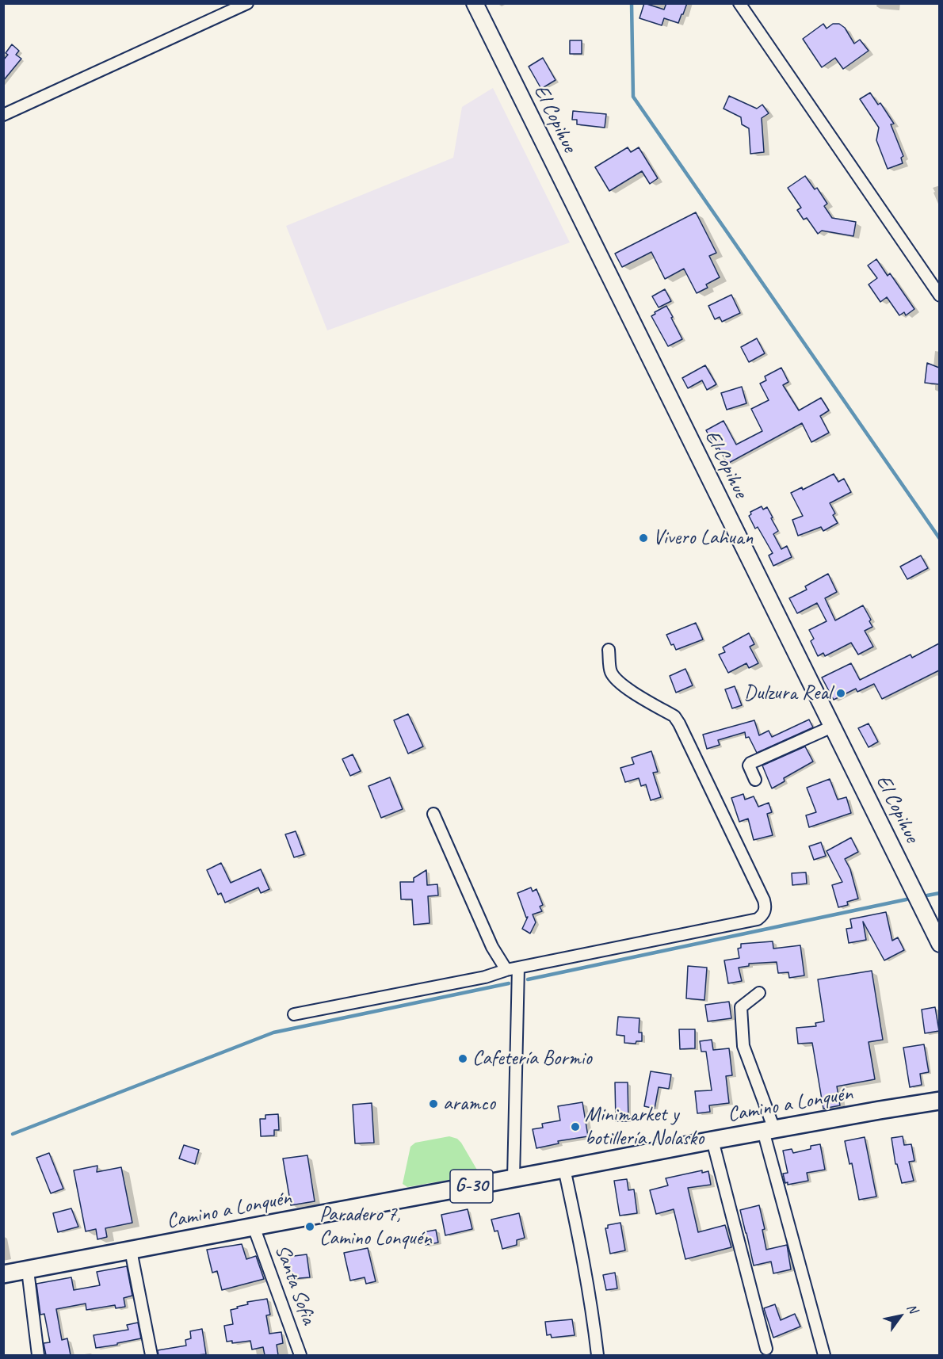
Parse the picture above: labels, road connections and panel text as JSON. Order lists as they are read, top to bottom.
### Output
{
  "streets": {
    "main road": ["El Copihue", "Camino a Lonquén", "G-30"],
    "street": ["Santa Sofia"]
  },
  "crossings": [
    ["Camino a Lonquén", "Santa Sofia"]
  ],
  "places": [
    "Vivero Lahuan",
    "Dulzura Real",
    "Cafetería Bormio",
    "aramco",
    "Minimarket y botillería Nolasko",
    "Paradero 7, Camino Lonquén"
  ],
  "north": "top right"
}
